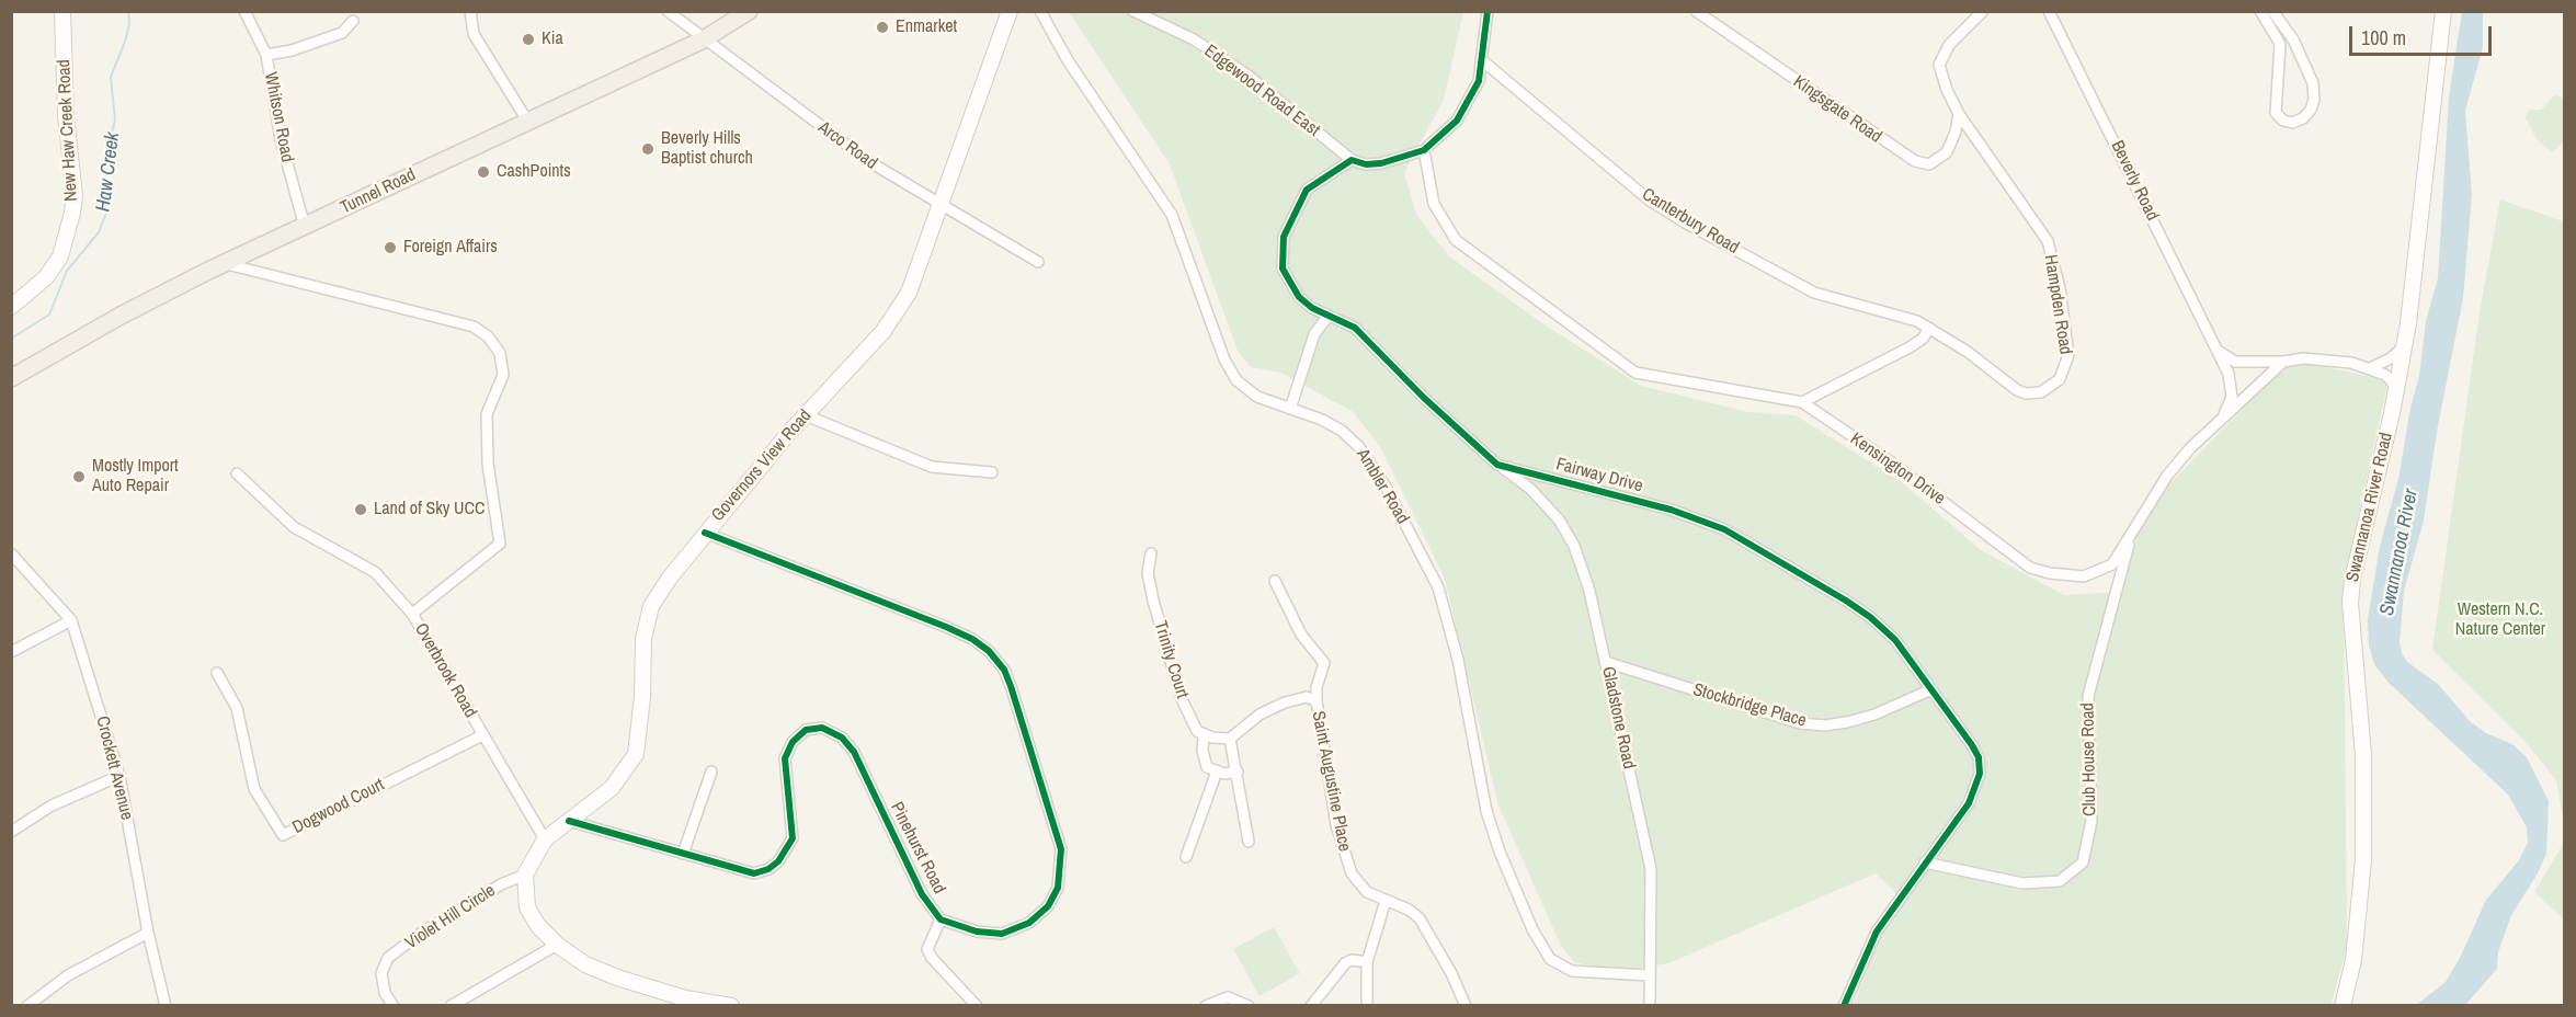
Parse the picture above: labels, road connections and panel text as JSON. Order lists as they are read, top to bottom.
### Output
{
  "streets": {
    "main road": ["Tunnel Road"],
    "street": [
      "Edgewood Road East",
      "Kingsgate Road",
      "Whitson Road",
      "New Haw Creek Road",
      "Arco Road",
      "Beverly Road",
      "Canterbury Road",
      "Hampden Road",
      "Governors View Road",
      "Kensington Drive",
      "Fairway Drive",
      "Ambler Road",
      "Swannanoa River Road",
      "Trinity Court",
      "Overbrook Road",
      "Stockbridge Place",
      "Gladstone Road",
      "Club House Road",
      "Crockett Avenue",
      "Saint Augustine Place",
      "Dogwood Court",
      "Pinehurst Road",
      "Violet Hill Circle"
    ]
  },
  "crossings": [
    ["Edgewood Road East", "Fairway Drive"],
    ["Kingsgate Road", "Hampden Road"],
    ["Whitson Road", "Tunnel Road"],
    ["Arco Road", "Tunnel Road"],
    ["Arco Road", "Governors View Road"],
    ["Beverly Road", "Kensington Drive"],
    ["Tunnel Road", "Overbrook Road"],
    ["Canterbury Road", "Hampden Road"],
    ["Governors View Road", "Overbrook Road"],
    ["Governors View Road", "Pinehurst Road"],
    ["Governors View Road", "Violet Hill Circle"],
    ["Kensington Drive", "Club House Road"],
    ["Fairway Drive", "Stockbridge Place"],
    ["Fairway Drive", "Gladstone Road"],
    ["Fairway Drive", "Club House Road"],
    ["Ambler Road", "Gladstone Road"],
    ["Overbrook Road", "Dogwood Court"],
    ["Stockbridge Place", "Gladstone Road"]
  ],
  "water": ["Haw Creek", "Swannanoa River"],
  "parks": ["Western N.C. Nature Center"],
  "places": [
    "Enmarket",
    "Kia",
    "Beverly Hills Baptist church",
    "CashPoints",
    "Foreign Affairs",
    "Mostly Import Auto Repair",
    "Land of Sky UCC"
  ],
  "scale_bar": "100 m"
}
